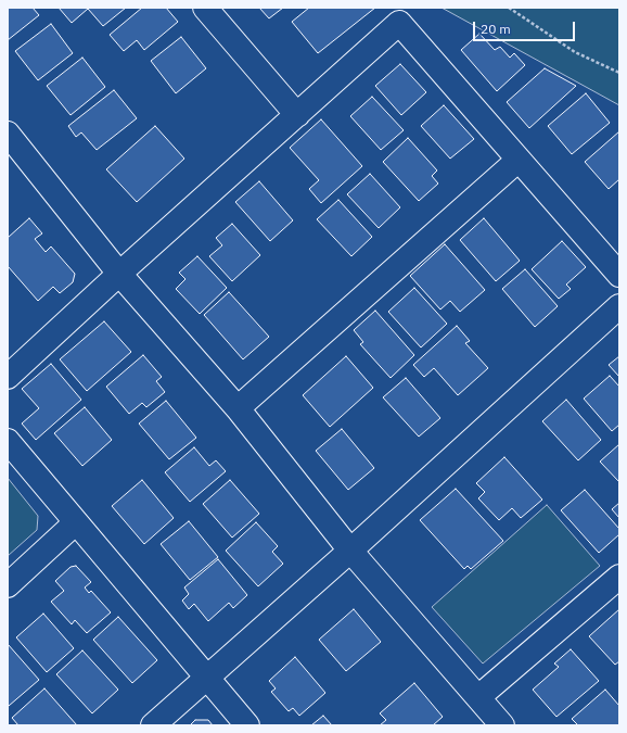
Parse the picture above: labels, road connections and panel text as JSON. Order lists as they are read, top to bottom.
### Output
{
  "scale_bar": "20 m"
}
